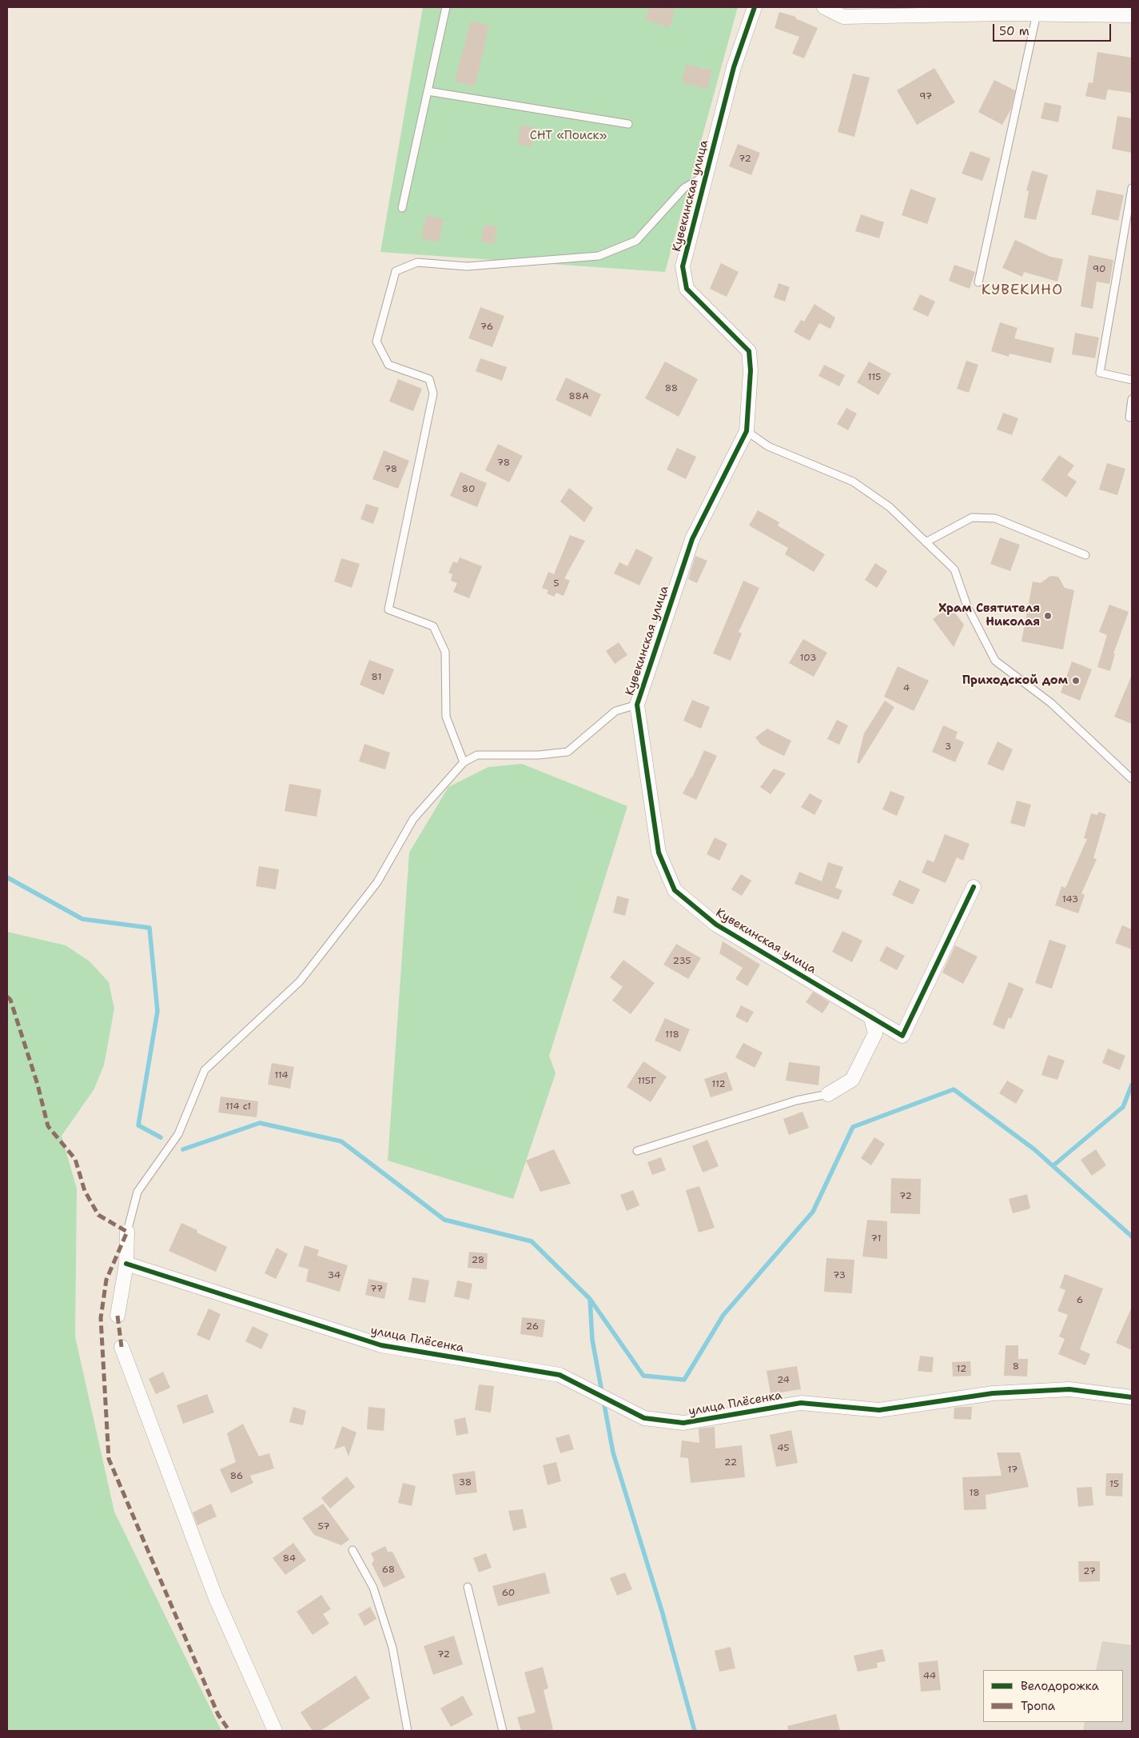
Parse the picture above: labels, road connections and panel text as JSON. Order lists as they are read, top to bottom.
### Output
{
  "streets": {
    "street": ["Кувекинская улица", "улица Плёсенка"]
  },
  "districts": ["КУВЕКИНО"],
  "parks": ["СНТ «Поиск»"],
  "places": ["Храм Святителя Николая", "Приходской дом"],
  "house_numbers": [
    "97",
    "72",
    "90",
    "76",
    "115",
    "88",
    "88А",
    "78",
    "78",
    "80",
    "5",
    "103",
    "81",
    "4",
    "3",
    "143",
    "235",
    "118",
    "114",
    "115Г",
    "112",
    "114 с1",
    "72",
    "71",
    "28",
    "34",
    "73",
    "77",
    "6",
    "26",
    "8",
    "12",
    "24",
    "45",
    "22",
    "17",
    "86",
    "38",
    "15",
    "18",
    "57",
    "84",
    "68",
    "27",
    "60",
    "72",
    "44"
  ],
  "legend": ["Велодорожка", "Тропа"],
  "scale_bar": "50 m"
}
